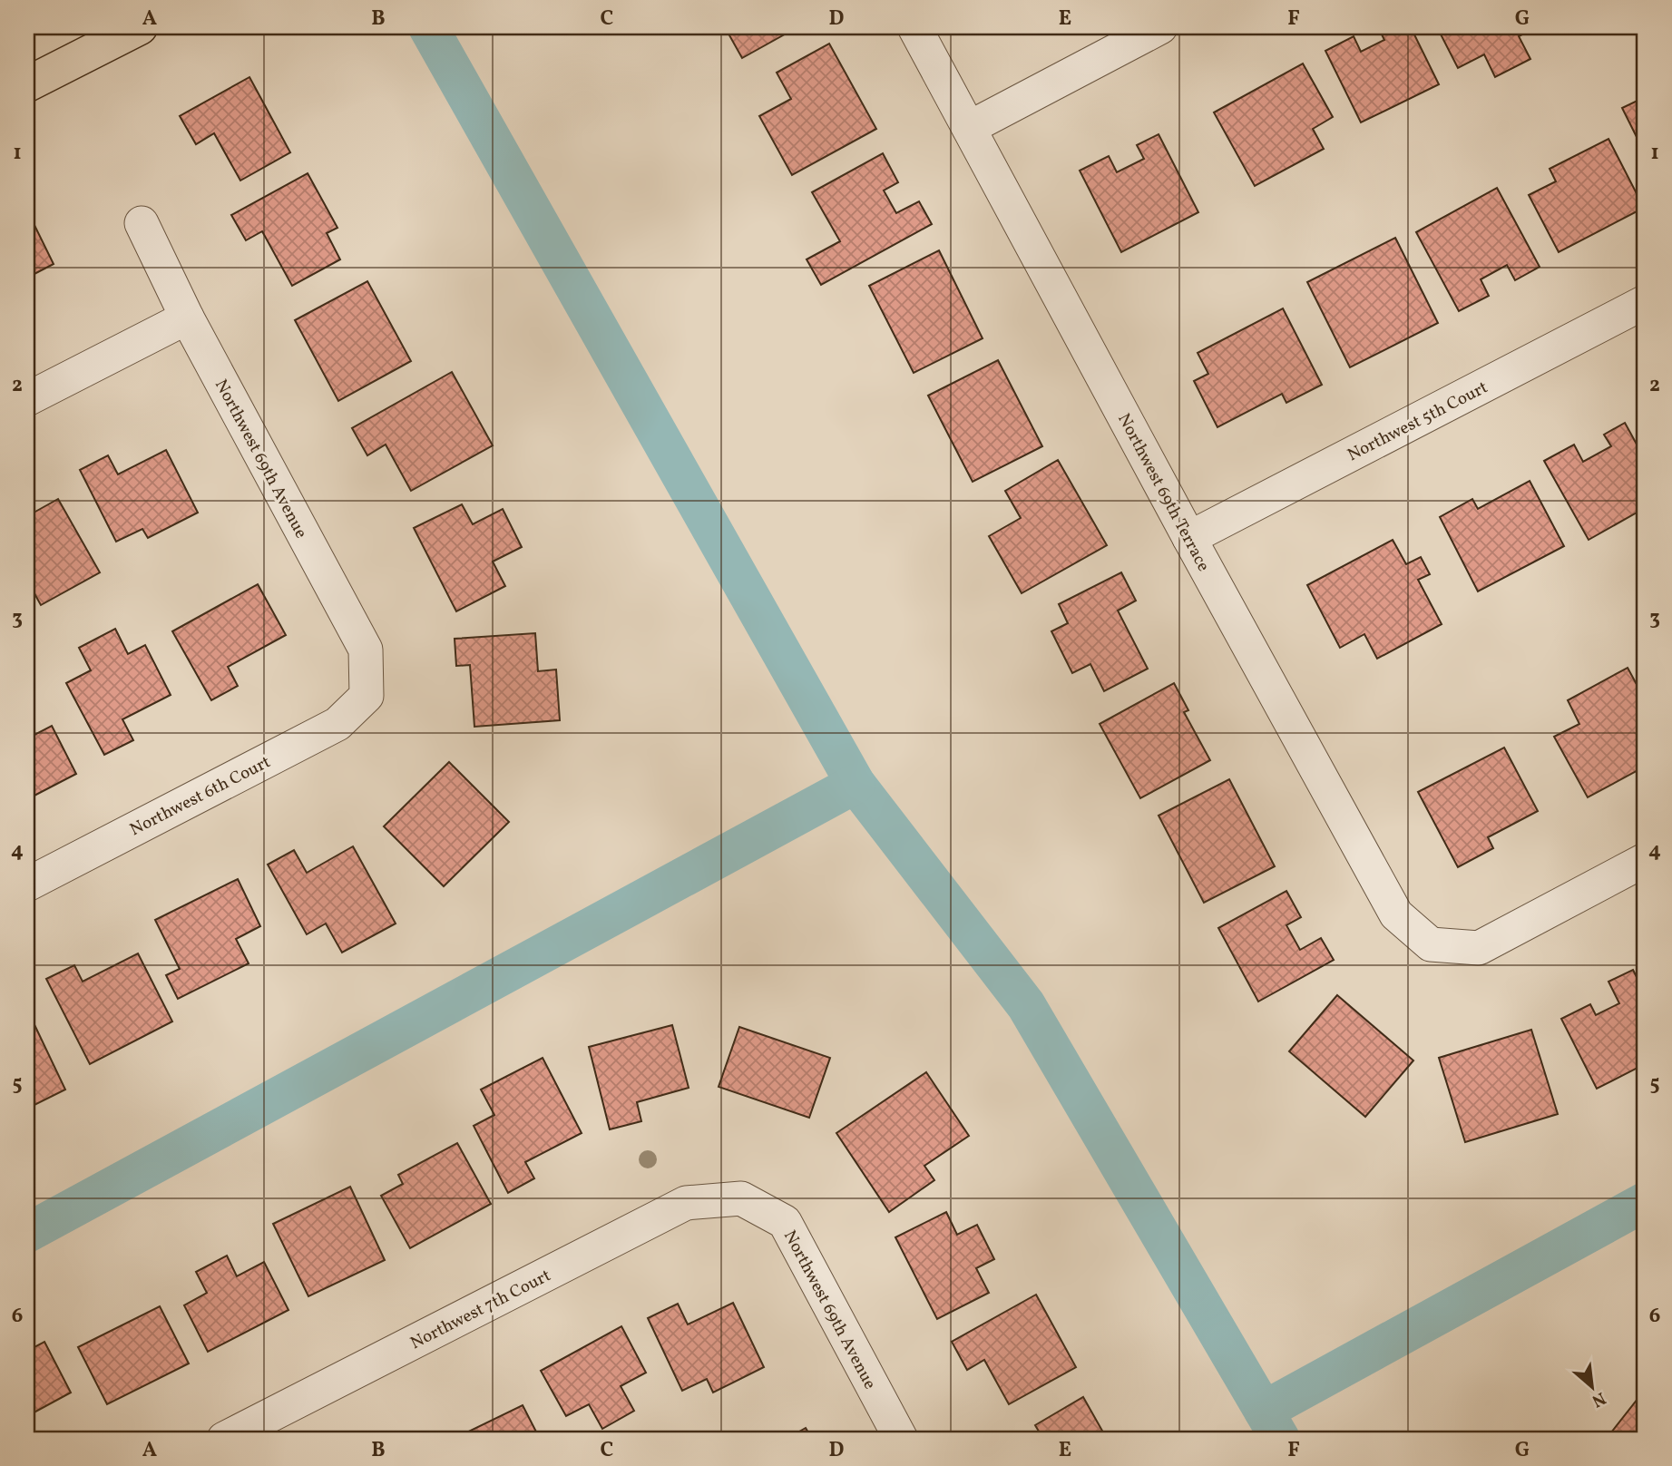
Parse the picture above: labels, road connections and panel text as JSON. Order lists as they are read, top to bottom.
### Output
{
  "streets": {
    "street": [
      "Northwest 5th Court",
      "Northwest 69th Avenue",
      "Northwest 69th Terrace",
      "Northwest 6th Court",
      "Northwest 7th Court"
    ]
  },
  "crossings": [
    ["Northwest 5th Court", "Northwest 69th Terrace"],
    ["Northwest 69th Avenue", "Northwest 6th Court"],
    ["Northwest 69th Avenue", "Northwest 7th Court"]
  ],
  "north": "bottom right",
  "grid": {
    "columns": [
      "A",
      "B",
      "C",
      "D",
      "E",
      "F",
      "G"
    ],
    "rows": [
      "1",
      "2",
      "3",
      "4",
      "5",
      "6"
    ]
  }
}
